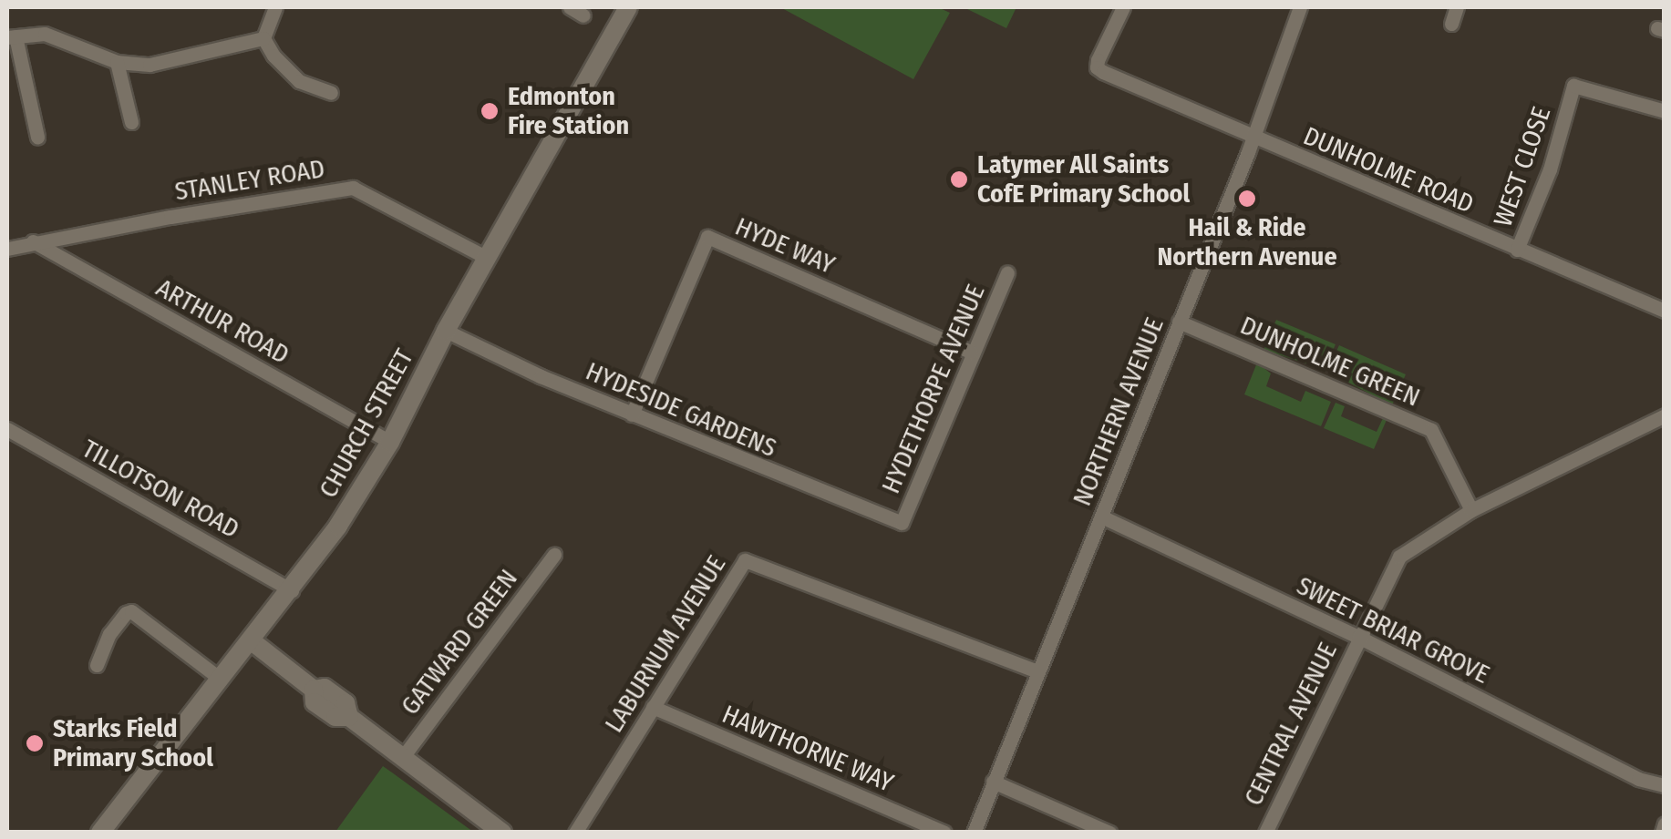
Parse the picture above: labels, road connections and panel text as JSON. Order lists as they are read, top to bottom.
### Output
{
  "streets": {
    "main road": ["CHURCH STREET"],
    "street": [
      "WEST CLOSE",
      "DUNHOLME ROAD",
      "STANLEY ROAD",
      "HYDE WAY",
      "ARTHUR ROAD",
      "DUNHOLME GREEN",
      "HYDETHORPE AVENUE",
      "HYDESIDE GARDENS",
      "NORTHERN AVENUE",
      "TILLOTSON ROAD",
      "SWEET BRIAR GROVE",
      "GATWARD GREEN",
      "LABURNUM AVENUE",
      "CENTRAL AVENUE",
      "HAWTHORNE WAY"
    ]
  },
  "crossings": [
    ["WEST CLOSE", "DUNHOLME ROAD"],
    ["DUNHOLME ROAD", "NORTHERN AVENUE"],
    ["STANLEY ROAD", "ARTHUR ROAD"],
    ["STANLEY ROAD", "CHURCH STREET"],
    ["HYDE WAY", "HYDETHORPE AVENUE"],
    ["HYDE WAY", "HYDESIDE GARDENS"],
    ["ARTHUR ROAD", "CHURCH STREET"],
    ["DUNHOLME GREEN", "NORTHERN AVENUE"],
    ["DUNHOLME GREEN", "CENTRAL AVENUE"],
    ["HYDETHORPE AVENUE", "HYDESIDE GARDENS"],
    ["HYDESIDE GARDENS", "CHURCH STREET"],
    ["NORTHERN AVENUE", "SWEET BRIAR GROVE"],
    ["NORTHERN AVENUE", "LABURNUM AVENUE"],
    ["CHURCH STREET", "TILLOTSON ROAD"],
    ["SWEET BRIAR GROVE", "CENTRAL AVENUE"],
    ["LABURNUM AVENUE", "HAWTHORNE WAY"]
  ],
  "places": [
    "Edmonton Fire Station",
    "Latymer All Saints CofE Primary School",
    "Hail & Ride Northern Avenue",
    "Starks Field Primary School"
  ]
}
